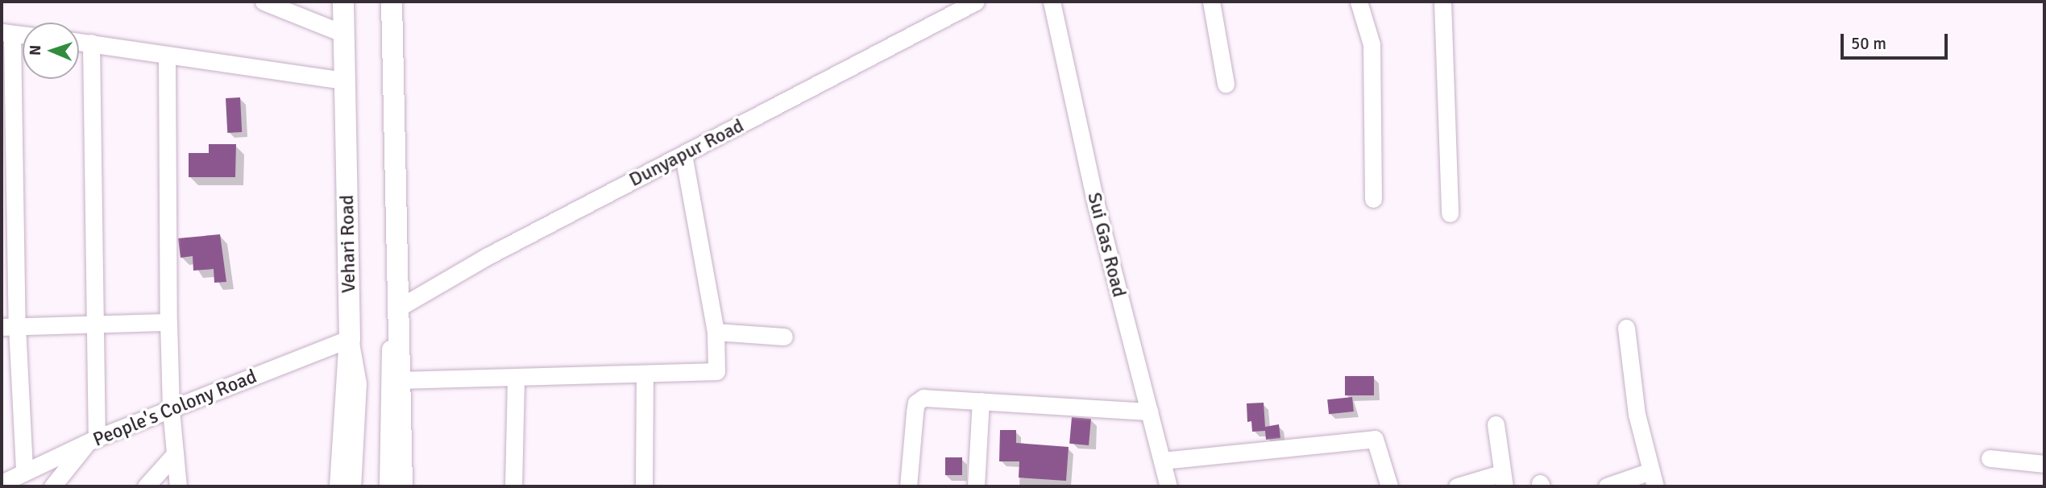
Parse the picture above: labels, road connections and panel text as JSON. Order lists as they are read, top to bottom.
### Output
{
  "streets": {
    "main road": ["Vehari Road"],
    "street": ["Dunyapur Road", "Sui Gas Road", "People's Colony Road"]
  },
  "crossings": [
    ["Vehari Road", "People's Colony Road"]
  ],
  "scale_bar": "50 m",
  "north": "left"
}
